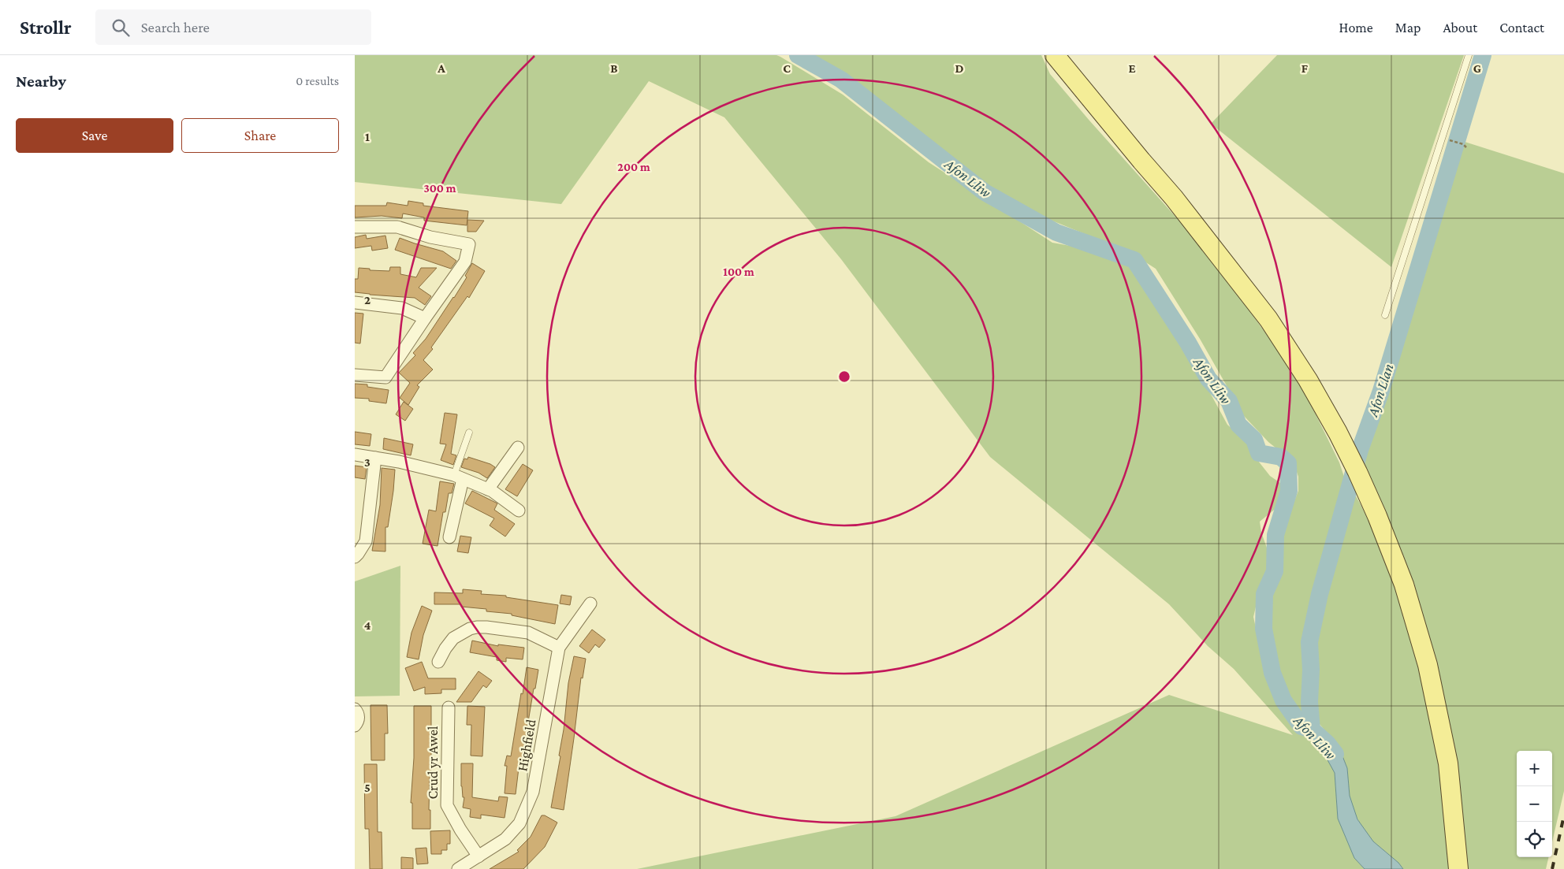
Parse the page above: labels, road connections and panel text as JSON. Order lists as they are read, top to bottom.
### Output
{
  "streets": {
    "street": ["Highfield", "Crud yr Awel"]
  },
  "crossings": [
    ["Highfield", "Crud yr Awel"]
  ],
  "water": ["Afon Lliw", "Afon Llan"],
  "page": {
    "header": "Strollr",
    "search": "Search here",
    "nav": [
      "Home",
      "Map",
      "About",
      "Contact"
    ],
    "heading": ["Nearby", "0 results"],
    "buttons": ["Save", "Share"],
    "map_buttons": ["+", "−"]
  },
  "grid": {
    "columns": [
      "A",
      "B",
      "C",
      "D",
      "E",
      "F",
      "G"
    ],
    "rows": [
      "1",
      "2",
      "3",
      "4",
      "5"
    ]
  },
  "rings": ["200 m", "300 m", "100 m"]
}
